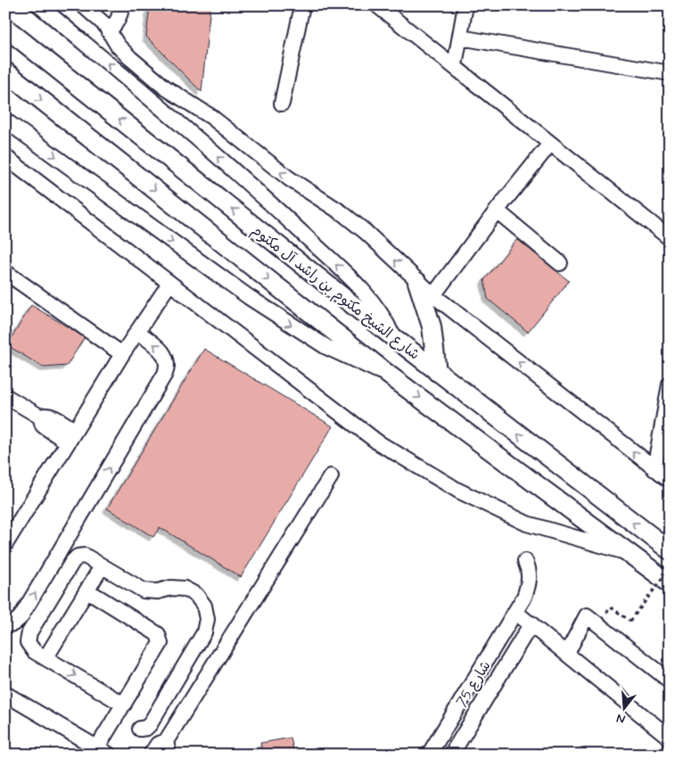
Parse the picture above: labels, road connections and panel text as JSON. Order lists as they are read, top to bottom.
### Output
{
  "streets": {
    "main road": ["شارع الشيخ مكتوم بن راشد آل مكتوم"],
    "street": ["شارع 75"]
  },
  "north": "bottom"
}
